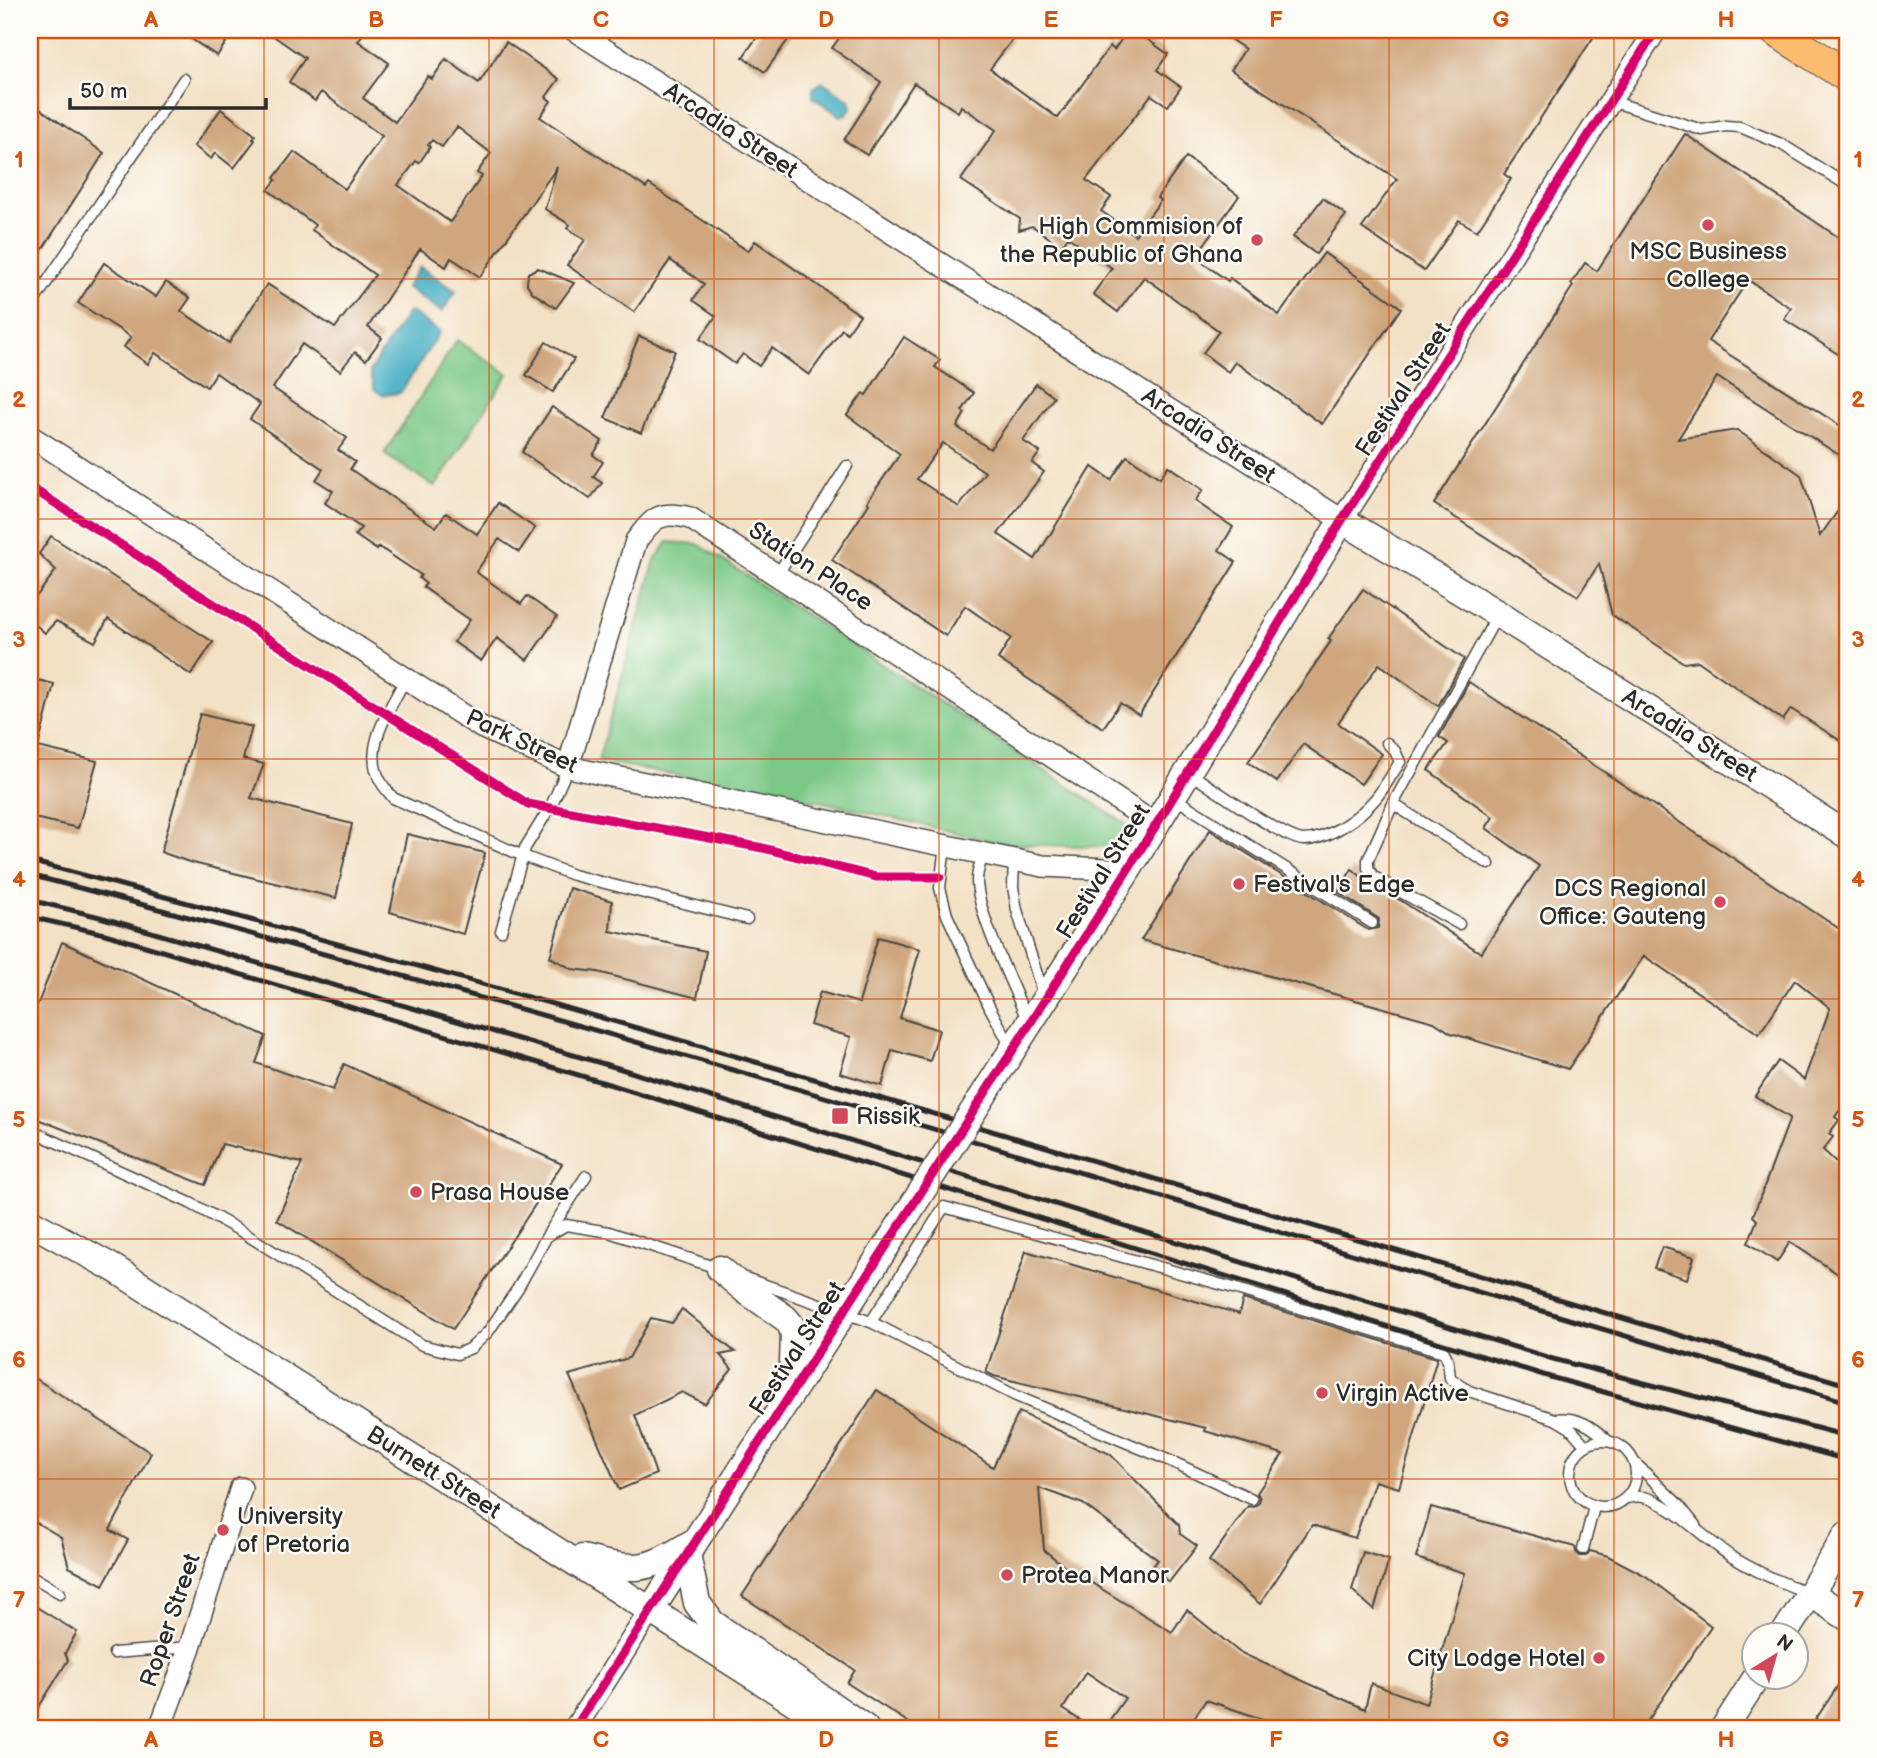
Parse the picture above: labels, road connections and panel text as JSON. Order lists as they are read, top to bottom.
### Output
{
  "streets": {
    "street": [
      "Arcadia Street",
      "Festival Street",
      "Station Place",
      "Park Street",
      "Burnett Street",
      "Roper Street"
    ]
  },
  "crossings": [
    ["Arcadia Street", "Festival Street"],
    ["Festival Street", "Station Place"],
    ["Festival Street", "Park Street"],
    ["Festival Street", "Burnett Street"],
    ["Station Place", "Park Street"]
  ],
  "places": {
    "other": [
      "MSC Business College",
      "High Commision of the Republic of Ghana",
      "Festival's Edge",
      "DCS Regional Office: Gauteng",
      "Prasa House",
      "Virgin Active",
      "University of Pretoria",
      "Protea Manor",
      "City Lodge Hotel"
    ],
    "transit": ["Rissik"]
  },
  "scale_bar": "50 m",
  "north": "top right",
  "grid": {
    "columns": [
      "A",
      "B",
      "C",
      "D",
      "E",
      "F",
      "G",
      "H"
    ],
    "rows": [
      "1",
      "2",
      "3",
      "4",
      "5",
      "6",
      "7"
    ]
  }
}
